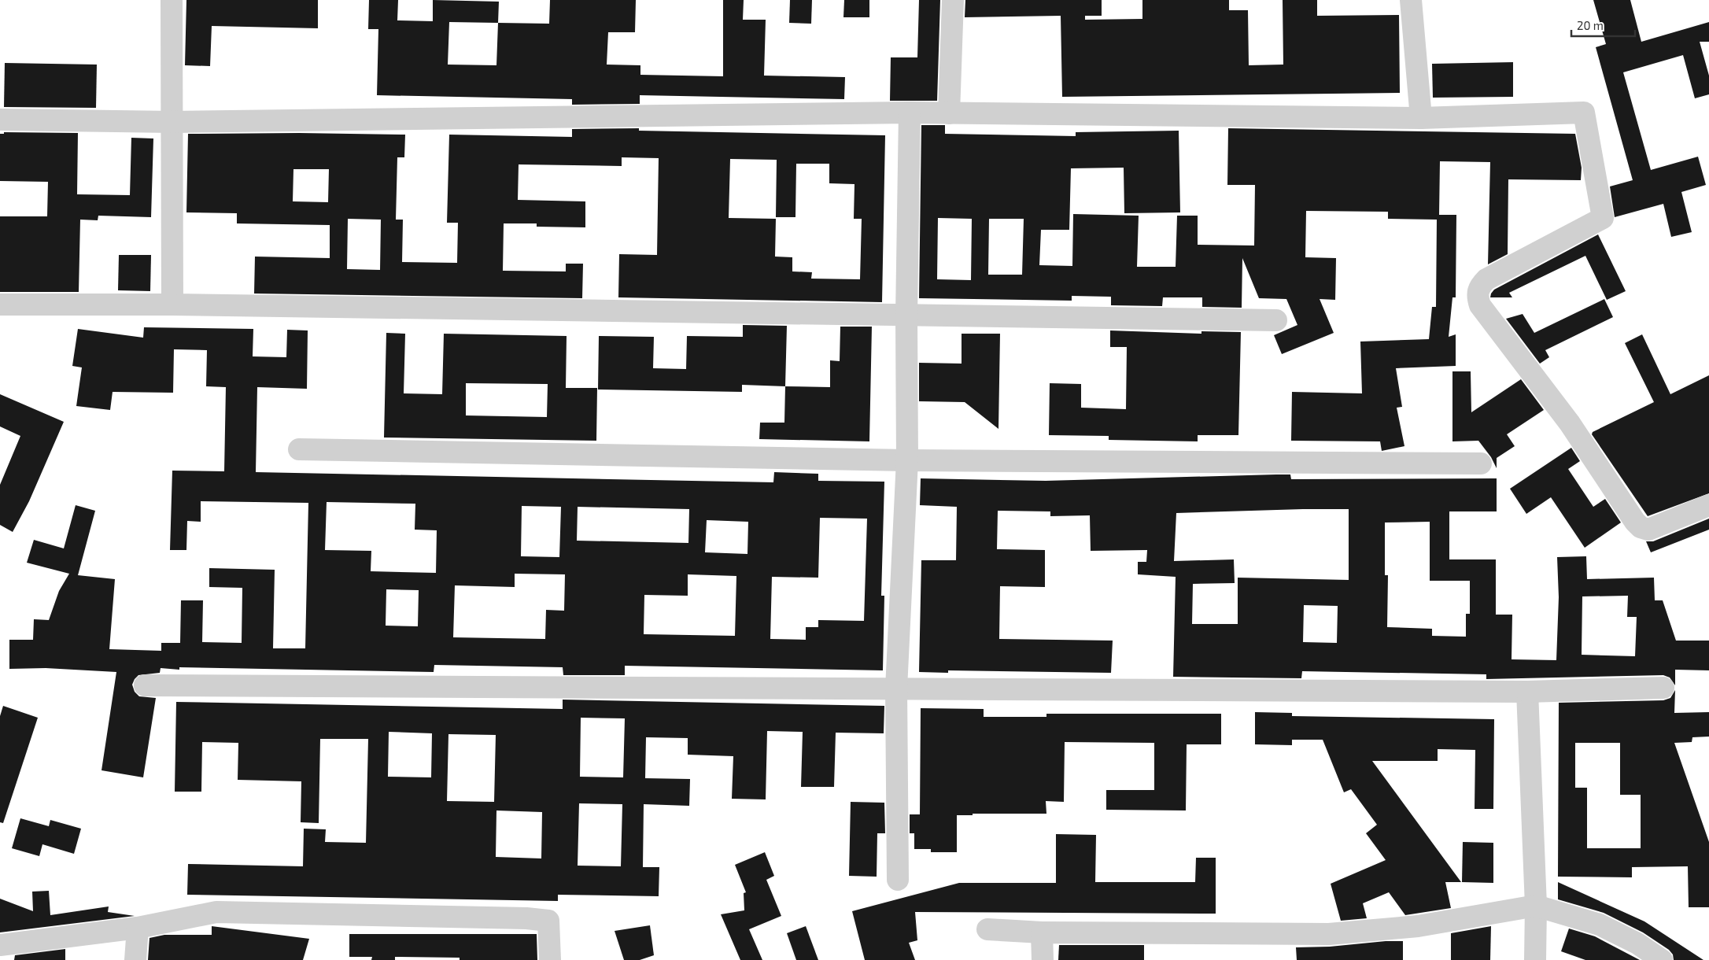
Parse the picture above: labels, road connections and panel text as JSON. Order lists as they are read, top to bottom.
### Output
{
  "scale_bar": "20 m"
}
